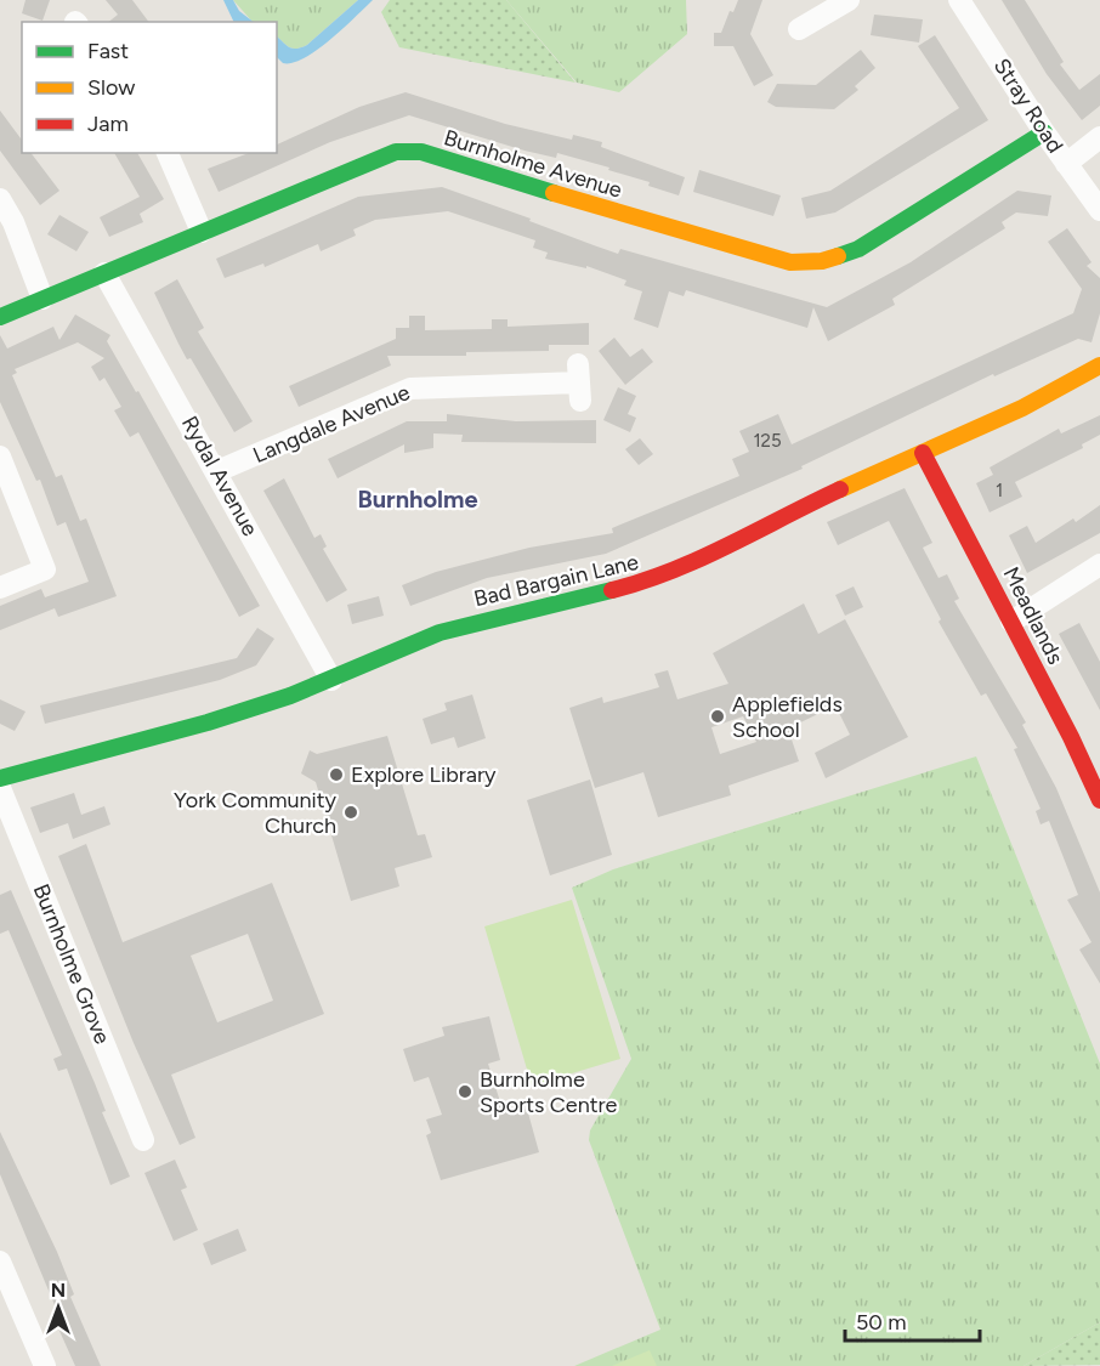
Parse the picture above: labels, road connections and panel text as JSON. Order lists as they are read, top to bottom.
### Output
{
  "streets": {
    "street": [
      "Stray Road",
      "Burnholme Avenue",
      "Langdale Avenue",
      "Rydal Avenue",
      "Bad Bargain Lane",
      "Meadlands",
      "Burnholme Grove"
    ]
  },
  "crossings": [
    ["Stray Road", "Burnholme Avenue"],
    ["Burnholme Avenue", "Rydal Avenue"],
    ["Langdale Avenue", "Rydal Avenue"],
    ["Rydal Avenue", "Bad Bargain Lane"],
    ["Bad Bargain Lane", "Meadlands"]
  ],
  "districts": ["Burnholme"],
  "places": [
    "Applefields School",
    "Explore Library",
    "York Community Church",
    "Burnholme Sports Centre"
  ],
  "house_numbers": ["125", "1"],
  "legend": ["Fast", "Slow", "Jam"],
  "scale_bar": "50 m",
  "north": "top"
}
